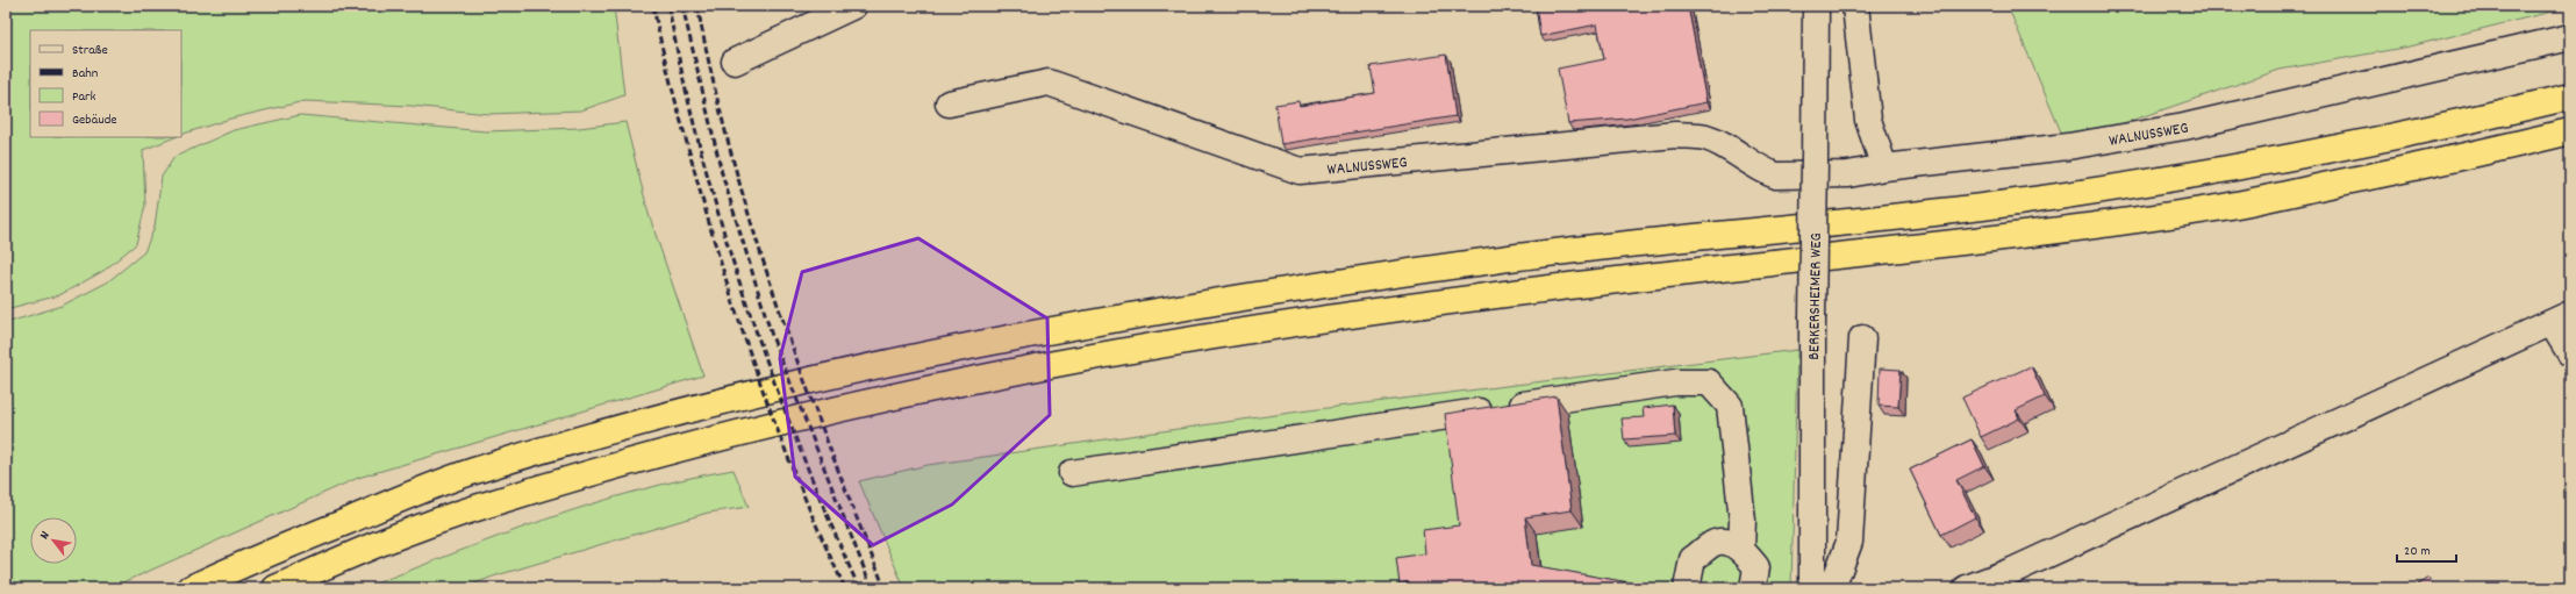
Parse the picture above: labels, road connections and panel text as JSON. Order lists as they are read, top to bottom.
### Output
{
  "streets": {
    "street": ["WALNUSSWEG", "BERKERSHEIMER WEG"]
  },
  "legend": [
    "Straße",
    "Bahn",
    "Park",
    "Gebäude"
  ],
  "scale_bar": "20 m",
  "north": "top left"
}
